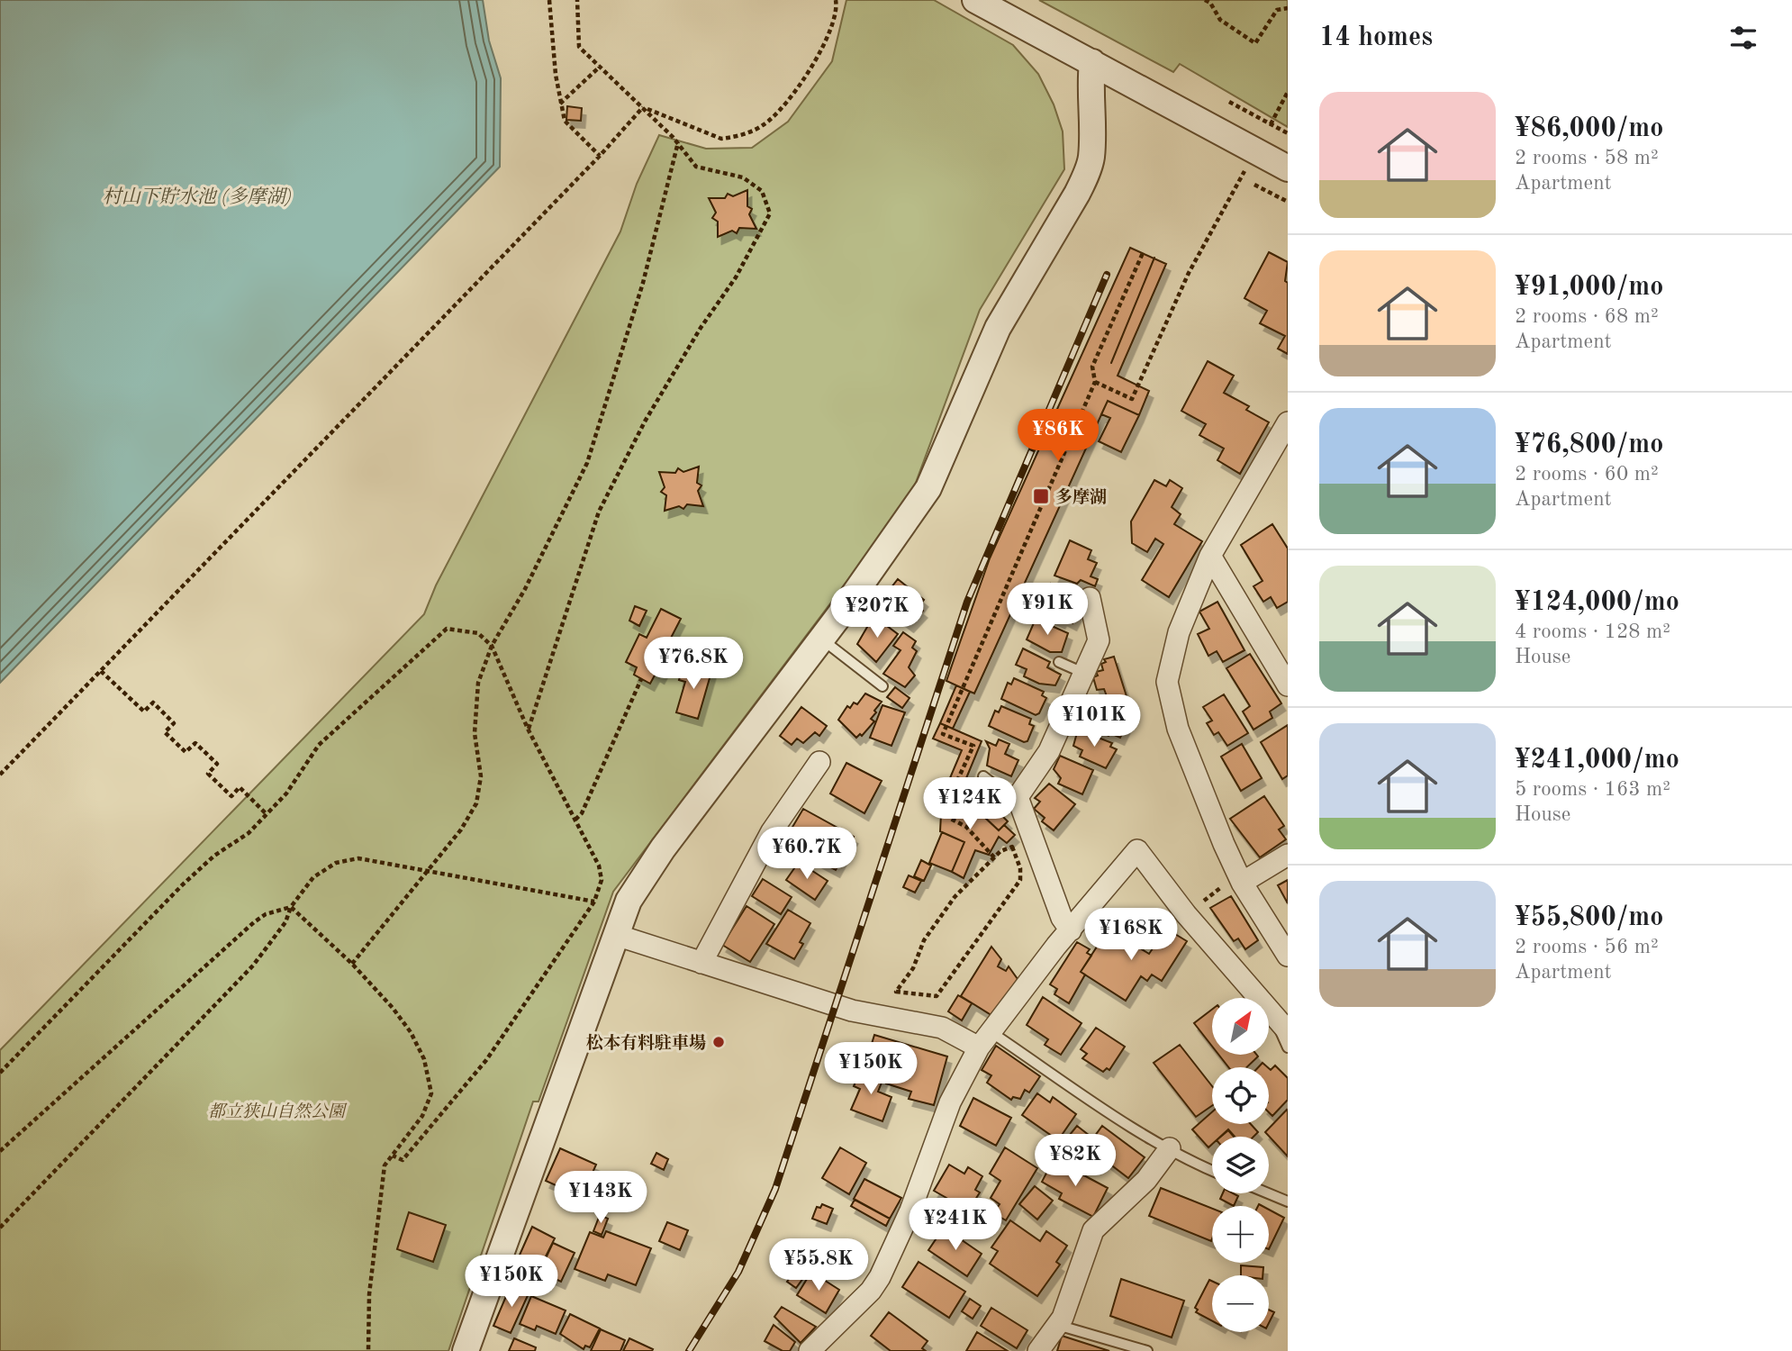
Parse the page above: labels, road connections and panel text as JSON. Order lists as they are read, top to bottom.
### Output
{
  "water": ["村山下貯水池 (多摩湖)"],
  "parks": ["都立狭山自然公園"],
  "places": {
    "transit": ["多摩湖"],
    "other": ["松本有料駐車場"]
  },
  "north": "top right",
  "page": {
    "heading": "14 homes",
    "list": [
      {
        "name": "¥86,000/mo",
        "note": "2 rooms · 58 m² · Apartment"
      },
      {
        "name": "¥91,000/mo",
        "note": "2 rooms · 68 m² · Apartment"
      },
      {
        "name": "¥76,800/mo",
        "note": "2 rooms · 60 m² · Apartment"
      },
      {
        "name": "¥124,000/mo",
        "note": "4 rooms · 128 m² · House"
      },
      {
        "name": "¥241,000/mo",
        "note": "5 rooms · 163 m² · House"
      },
      {
        "name": "¥55,800/mo",
        "note": "2 rooms · 56 m² · Apartment"
      }
    ],
    "price": [
      "¥86K",
      "¥91K",
      "¥207K",
      "¥76.8K",
      "¥101K",
      "¥124K",
      "¥60.7K",
      "¥168K",
      "¥150K",
      "¥82K",
      "¥143K",
      "¥241K",
      "¥55.8K",
      "¥150K"
    ],
    "map_buttons": ["+", "−"]
  }
}
